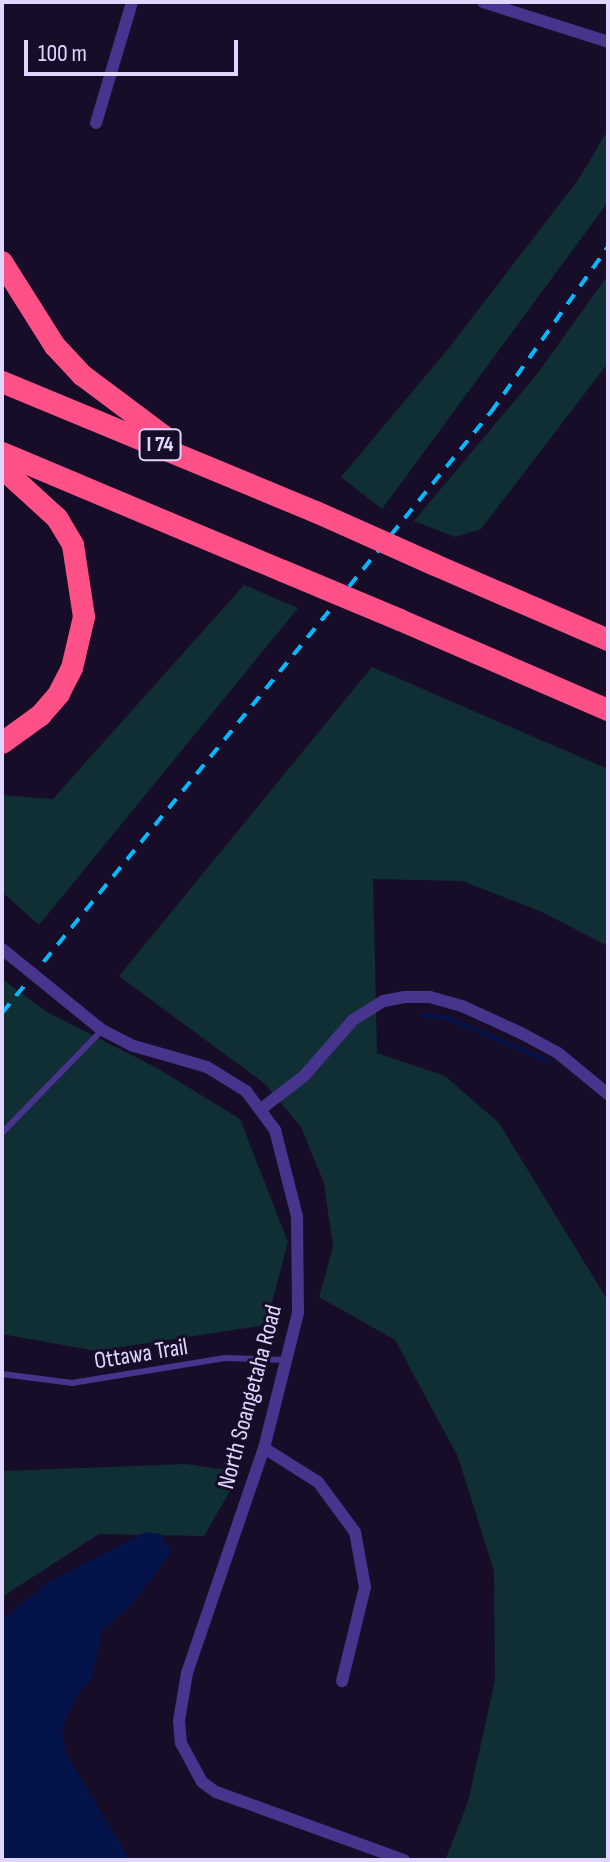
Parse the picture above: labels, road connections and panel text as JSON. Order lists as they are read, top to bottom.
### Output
{
  "streets": {
    "highway": ["I 74"],
    "street": ["North Soangetaha Road"],
    "lane": ["Ottawa Trail"]
  },
  "crossings": [
    ["Ottawa Trail", "North Soangetaha Road"]
  ],
  "scale_bar": "100 m"
}
